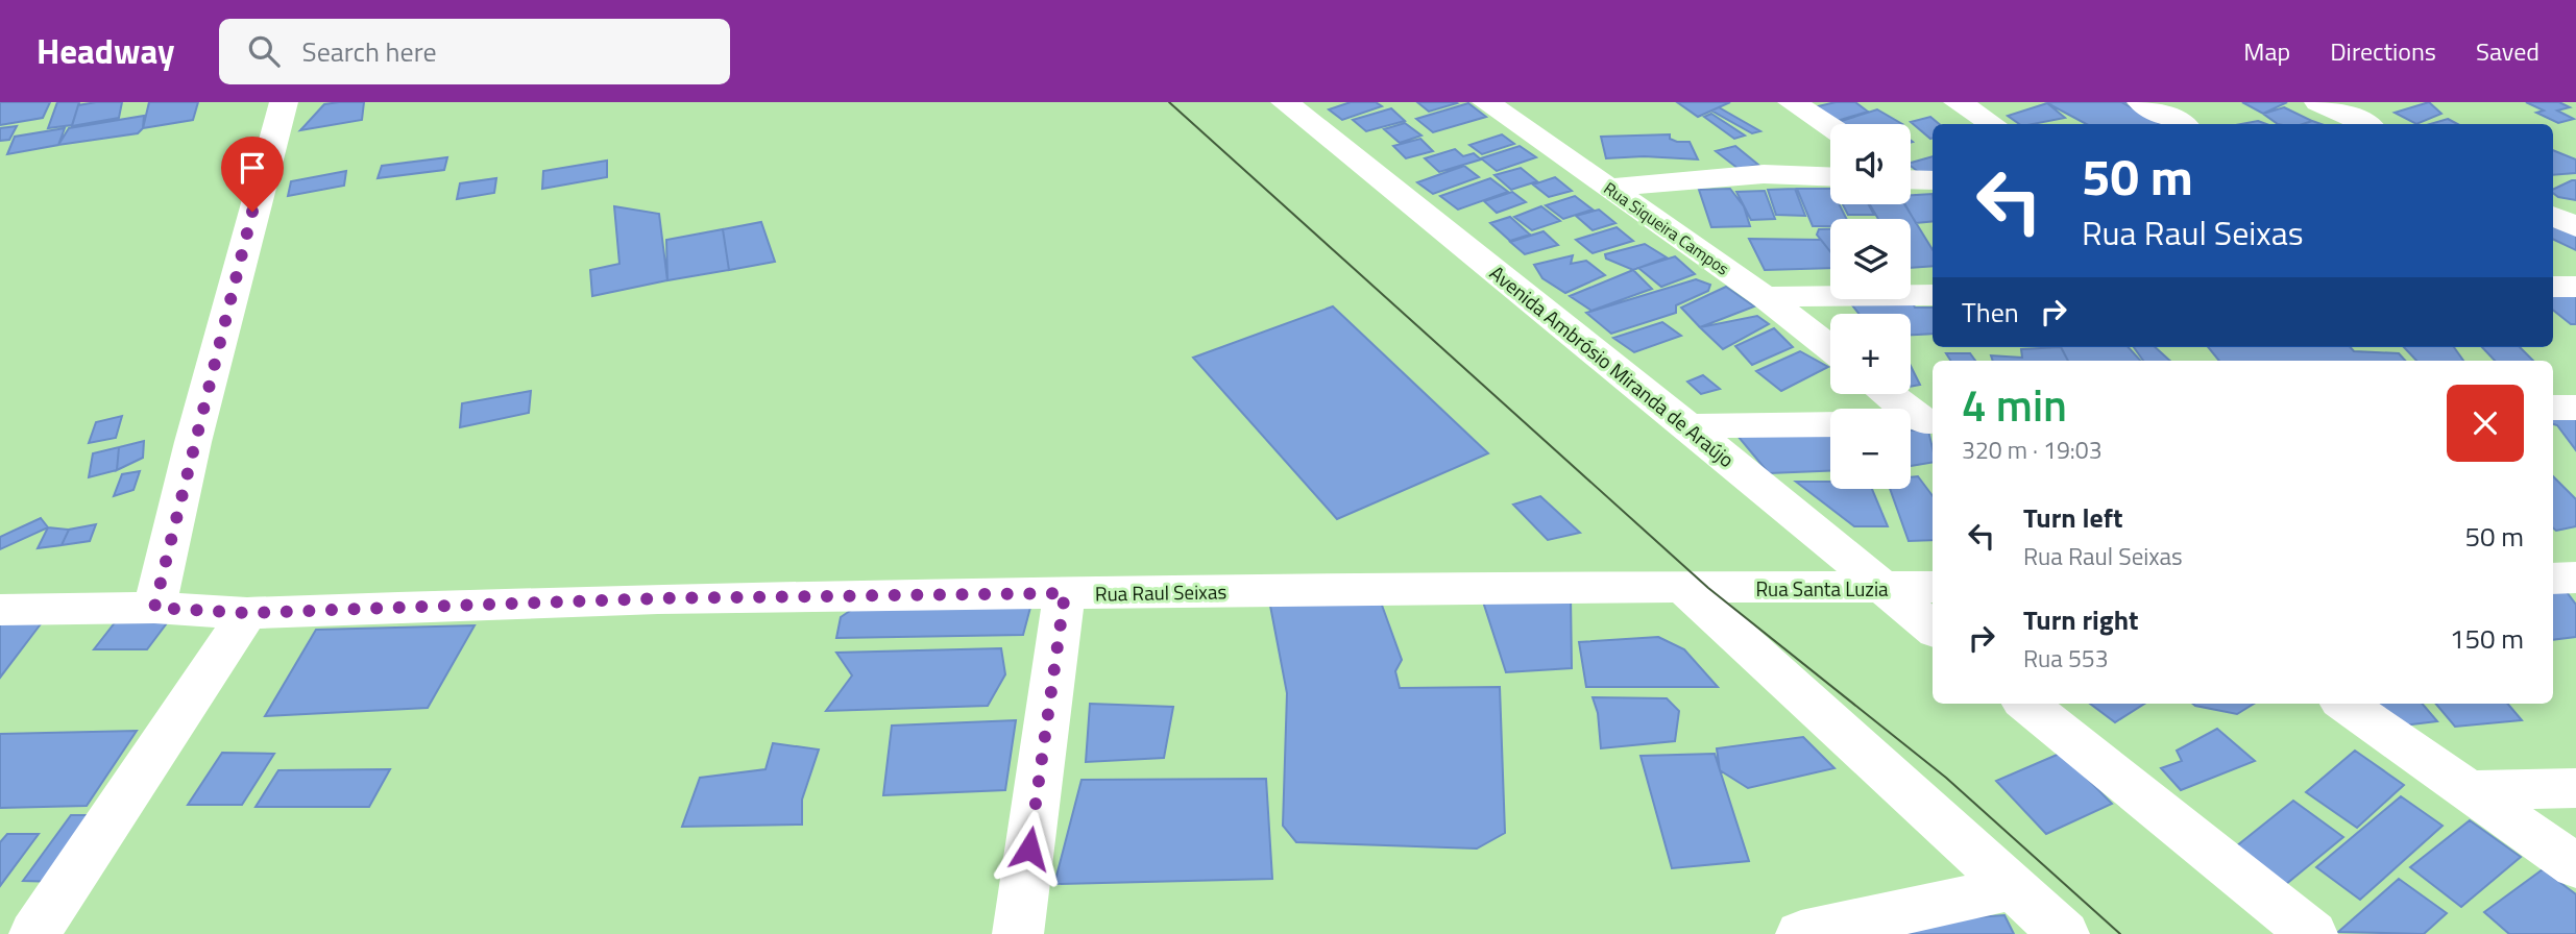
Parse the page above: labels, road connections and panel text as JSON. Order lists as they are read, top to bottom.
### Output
{
  "streets": {
    "street": [
      "Rua Siqueira Campos",
      "Avenida Ambrósio Miranda de Araújo",
      "Rua Santa Luzia",
      "Rua Raul Seixas"
    ]
  },
  "crossings": [
    ["Avenida Ambrósio Miranda de Araújo", "Rua Santa Luzia"],
    ["Rua Santa Luzia", "Rua Raul Seixas"]
  ],
  "page": {
    "header": "Headway",
    "search": "Search here",
    "nav": ["Map", "Directions", "Saved"],
    "map_buttons": ["+", "−"],
    "turn": ["50 m", "Rua Raul Seixas"],
    "then": "Then",
    "heading": ["4 min", "320 m · 19:03"],
    "list": [
      {
        "name": "Turn left",
        "note": "Rua Raul Seixas",
        "value": "50 m"
      },
      {
        "name": "Turn right",
        "note": "Rua 553",
        "value": "150 m"
      }
    ]
  }
}
